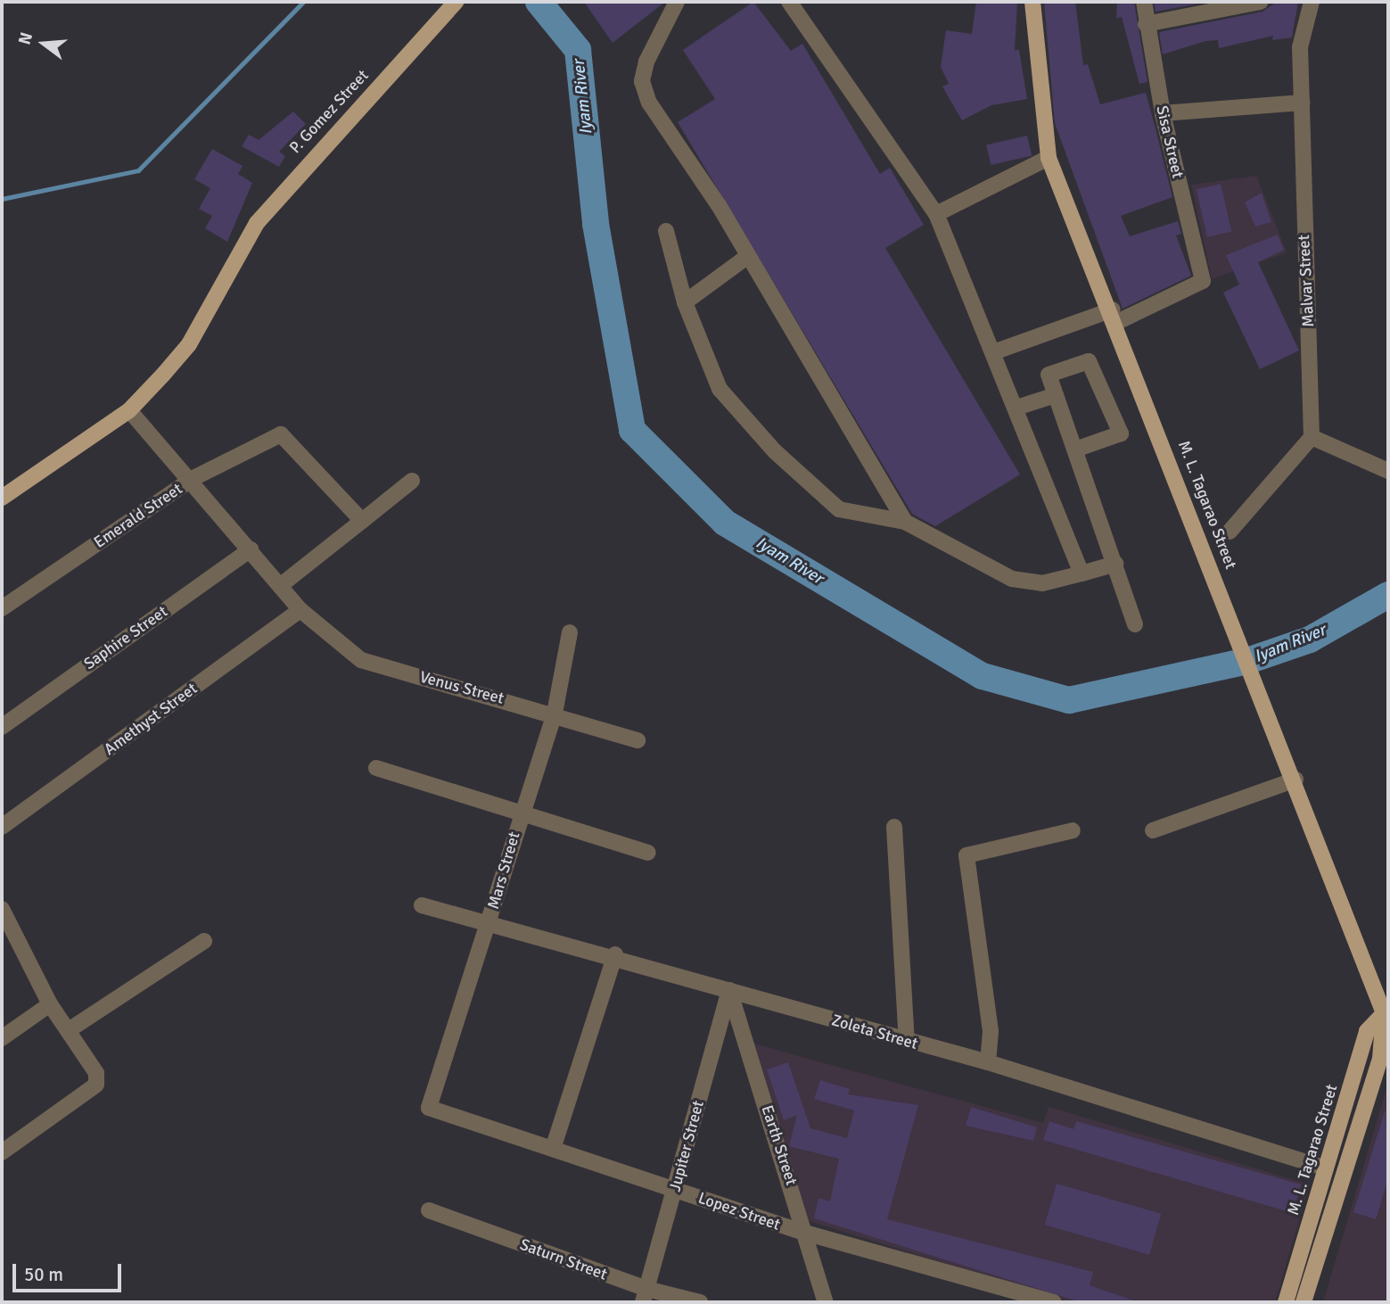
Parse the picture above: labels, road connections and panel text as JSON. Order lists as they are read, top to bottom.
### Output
{
  "streets": {
    "main road": ["P. Gomez Street", "M. L. Tagarao Street"],
    "street": [
      "Sisa Street",
      "Malvar Street",
      "Emerald Street",
      "Saphire Street",
      "Venus Street",
      "Amethyst Street",
      "Mars Street",
      "Zoleta Street",
      "Earth Street",
      "Jupiter Street",
      "Lopez Street",
      "Saturn Street"
    ]
  },
  "crossings": [
    ["P. Gomez Street", "Venus Street"],
    ["Sisa Street", "M. L. Tagarao Street"],
    ["M. L. Tagarao Street", "Zoleta Street"],
    ["Emerald Street", "Venus Street"],
    ["Saphire Street", "Venus Street"],
    ["Venus Street", "Amethyst Street"],
    ["Venus Street", "Mars Street"],
    ["Mars Street", "Zoleta Street"],
    ["Mars Street", "Lopez Street"],
    ["Zoleta Street", "Earth Street"],
    ["Zoleta Street", "Jupiter Street"],
    ["Earth Street", "Jupiter Street"],
    ["Earth Street", "Lopez Street"],
    ["Jupiter Street", "Lopez Street"],
    ["Jupiter Street", "Saturn Street"]
  ],
  "water": ["Iyam River"],
  "scale_bar": "50 m",
  "north": "left"
}
